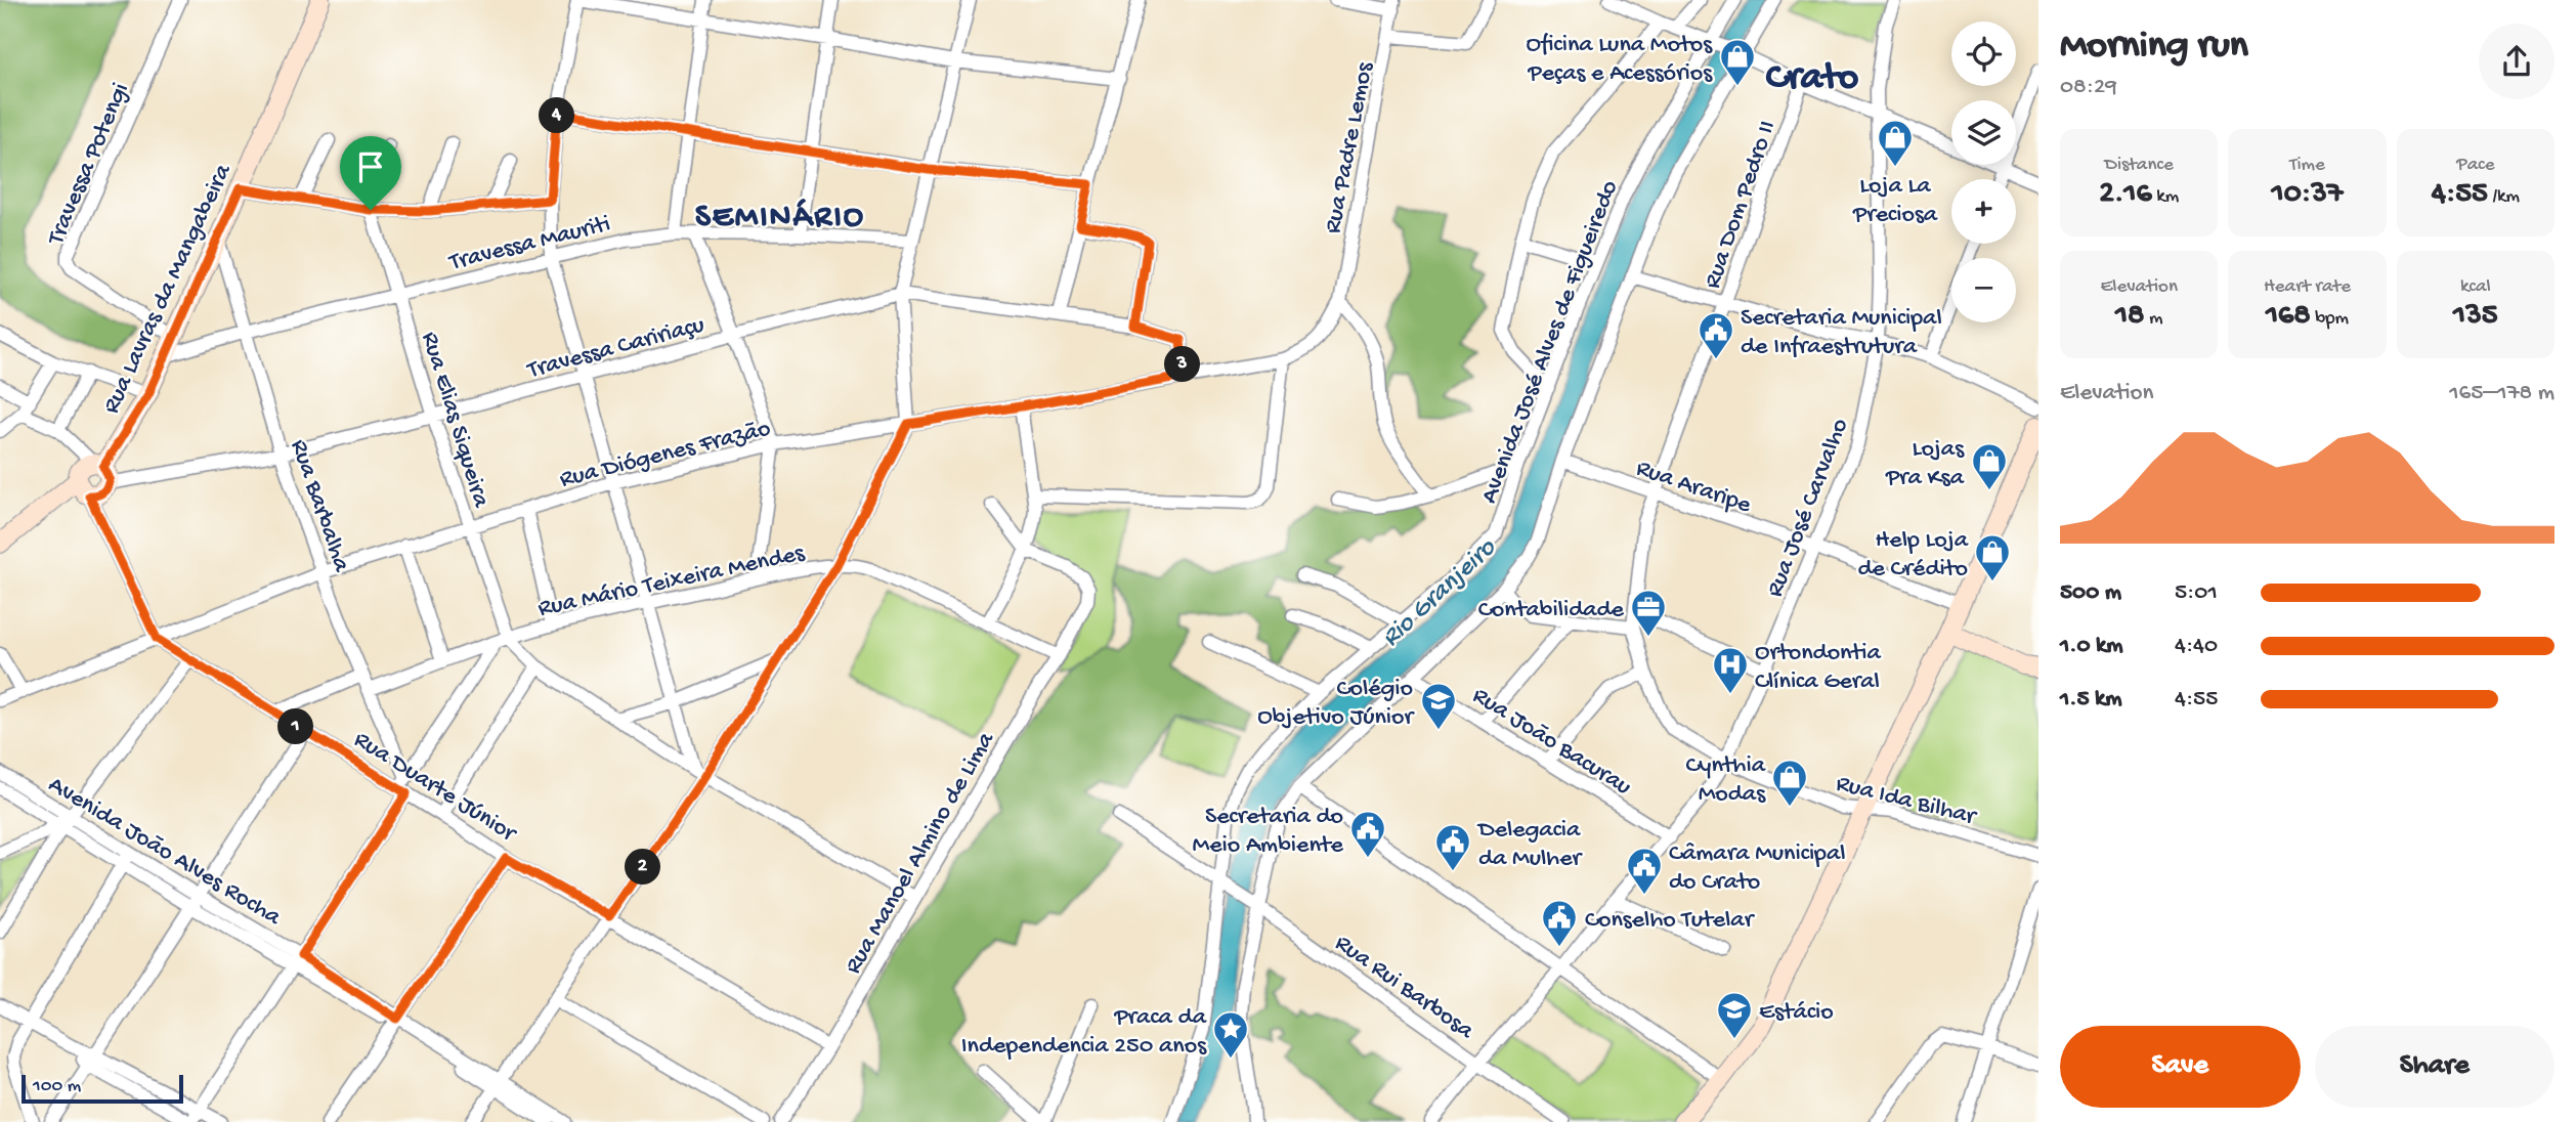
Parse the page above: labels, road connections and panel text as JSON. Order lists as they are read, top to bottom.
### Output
{
  "streets": {
    "main road": ["Rua Lavras da Mangabeira"],
    "street": [
      "Rua Padre Lemos",
      "Travessa Potengi",
      "Rua Dom Pedro II",
      "Travessa Mauriti",
      "Avenida José Alves de Figueiredo",
      "Travessa Caririaçu",
      "Rua Elias Siqueira",
      "Rua Diógenes Frazão",
      "Rua Araripe",
      "Rua Barbalha",
      "Rua José Carvalho",
      "Rua Mário Teixeira Mendes",
      "Rua João Bacurau",
      "Rua Duarte Júnior",
      "Rua Ida Bilhar",
      "Avenida João Alves Rocha",
      "Rua Manoel Almino de Lima",
      "Rua Rui Barbosa"
    ]
  },
  "crossings": [
    ["Rua Padre Lemos", "Rua Diógenes Frazão"],
    ["Travessa Potengi", "Rua Lavras da Mangabeira"],
    ["Rua Dom Pedro II", "Rua Araripe"],
    ["Rua Dom Pedro II", "Rua Ida Bilhar"],
    ["Travessa Mauriti", "Rua Lavras da Mangabeira"],
    ["Travessa Mauriti", "Rua Elias Siqueira"],
    ["Travessa Mauriti", "Rua Barbalha"],
    ["Rua Lavras da Mangabeira", "Travessa Caririaçu"],
    ["Rua Lavras da Mangabeira", "Rua Barbalha"],
    ["Avenida José Alves de Figueiredo", "Rua Rui Barbosa"],
    ["Travessa Caririaçu", "Rua Elias Siqueira"],
    ["Travessa Caririaçu", "Rua Diógenes Frazão"],
    ["Travessa Caririaçu", "Rua Barbalha"],
    ["Rua Elias Siqueira", "Rua Diógenes Frazão"],
    ["Rua Elias Siqueira", "Rua Mário Teixeira Mendes"],
    ["Rua Diógenes Frazão", "Rua Barbalha"],
    ["Rua Diógenes Frazão", "Rua Duarte Júnior"],
    ["Rua Araripe", "Rua José Carvalho"],
    ["Rua Barbalha", "Rua Mário Teixeira Mendes"],
    ["Rua José Carvalho", "Rua João Bacurau"],
    ["Rua José Carvalho", "Rua Ida Bilhar"],
    ["Rua José Carvalho", "Rua Rui Barbosa"],
    ["Rua Mário Teixeira Mendes", "Rua Manoel Almino de Lima"],
    ["Rua Duarte Júnior", "Rua Manoel Almino de Lima"]
  ],
  "districts": ["Crato", "SEMINÁRIO"],
  "water": ["Rio Granjeiro"],
  "places": {
    "shop": [
      "Oficina Luna Motos Peças e Acessórios",
      "Loja La Preciosa",
      "Lojas Pra Ksa",
      "Help Loja de Crédito",
      "Cynthia Modas"
    ],
    "public building": [
      "Secretaria Municipal de Infraestrutura",
      "Secretaria do Meio Ambiente",
      "Delegacia da Mulher",
      "Câmara Municipal do Crato",
      "Conselho Tutelar"
    ],
    "office": ["Contabilidade"],
    "hospital": ["Ortondontia Clínica Geral"],
    "school or university": ["Colégio Objetivo Júnior", "Estácio"],
    "place": ["Praca da Independencia 250 anos"]
  },
  "scale_bar": "100 m",
  "page": {
    "heading": ["Morning run", "08:29"],
    "map_buttons": ["+", "−"],
    "pins": [
      "4",
      "3",
      "1",
      "2"
    ],
    "stats": [
      ["Distance", "2.16 km"],
      ["Time", "10:37"],
      ["Pace", "4:55 /km"],
      ["Elevation", "18 m"],
      ["Heart rate", "168 bpm"],
      ["kcal", "135"]
    ],
    "chart": ["Elevation", "165–178 m"],
    "list": [
      {
        "name": "500 m",
        "note": "5:01"
      },
      {
        "name": "1.0 km",
        "note": "4:40"
      },
      {
        "name": "1.5 km",
        "note": "4:55"
      }
    ],
    "buttons": ["Save", "Share"],
    "scale": "100 m"
  }
}
